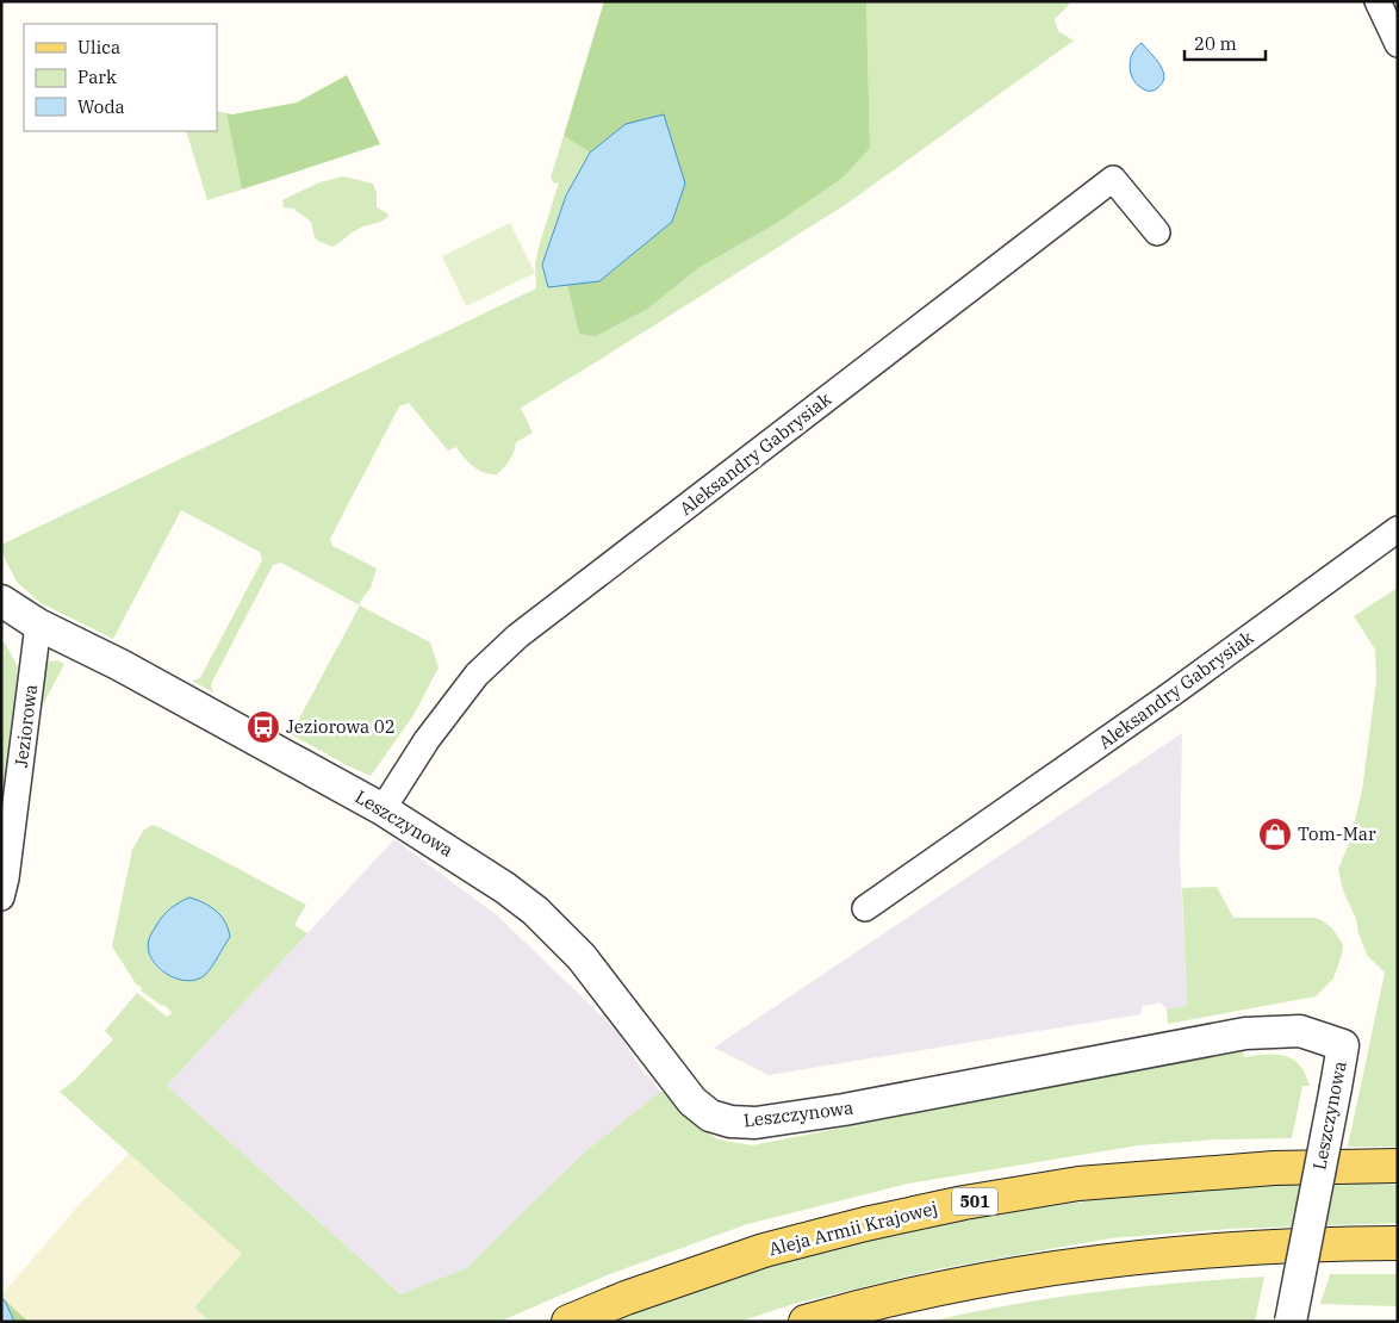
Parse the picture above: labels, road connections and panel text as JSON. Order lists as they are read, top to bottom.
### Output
{
  "streets": {
    "main road": ["501", "Aleja Armii Krajowej"],
    "street": ["Aleksandry Gabrysiak", "Jeziorowa", "Leszczynowa"]
  },
  "crossings": [
    ["Aleksandry Gabrysiak", "Leszczynowa"],
    ["Jeziorowa", "Leszczynowa"]
  ],
  "places": {
    "bus stop": ["Jeziorowa 02"],
    "shop": ["Tom-Mar"]
  },
  "legend": ["Ulica", "Park", "Woda"],
  "scale_bar": "20 m"
}
